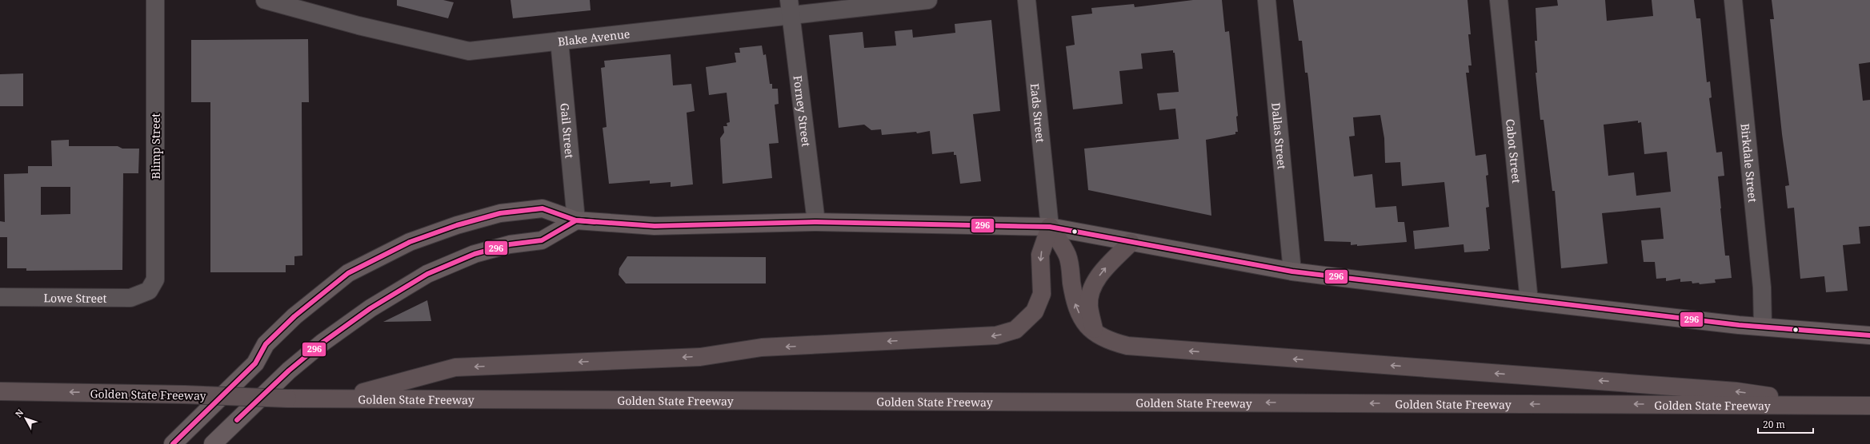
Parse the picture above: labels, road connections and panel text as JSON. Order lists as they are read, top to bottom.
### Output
{
  "streets": {
    "highway": ["Golden State Freeway"],
    "street": [
      "Blake Avenue",
      "Forney Street",
      "Eads Street",
      "Gail Street",
      "Dallas Street",
      "Blimp Street",
      "Cabot Street",
      "Birkdale Street",
      "Lowe Street"
    ]
  },
  "crossings": [
    ["Blake Avenue", "Forney Street"],
    ["Blake Avenue", "Gail Street"],
    ["Blimp Street", "Lowe Street"]
  ],
  "lines": ["transit line 296"],
  "scale_bar": "20 m",
  "north": "top left"
}
